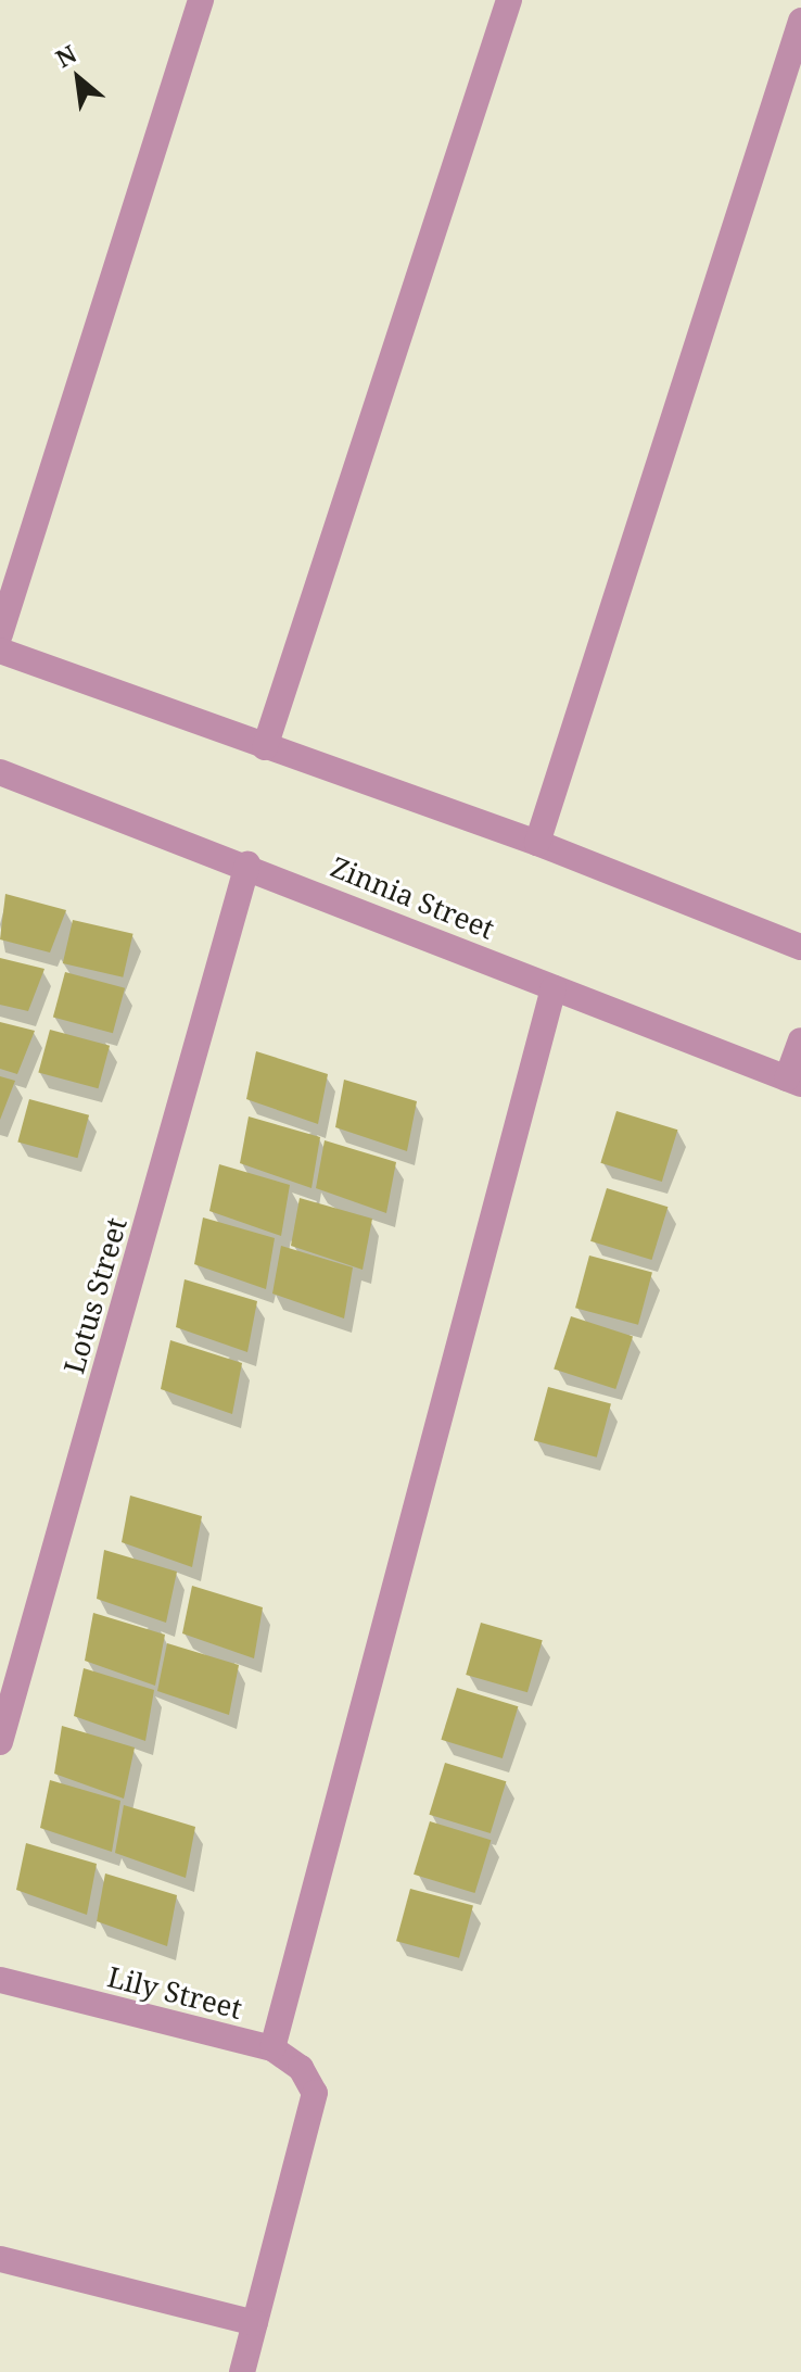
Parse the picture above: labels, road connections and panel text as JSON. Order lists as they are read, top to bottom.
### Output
{
  "streets": {
    "street": ["Zinnia Street", "Lotus Street", "Lily Street"]
  },
  "crossings": [
    ["Zinnia Street", "Lotus Street"]
  ],
  "north": "top left"
}
